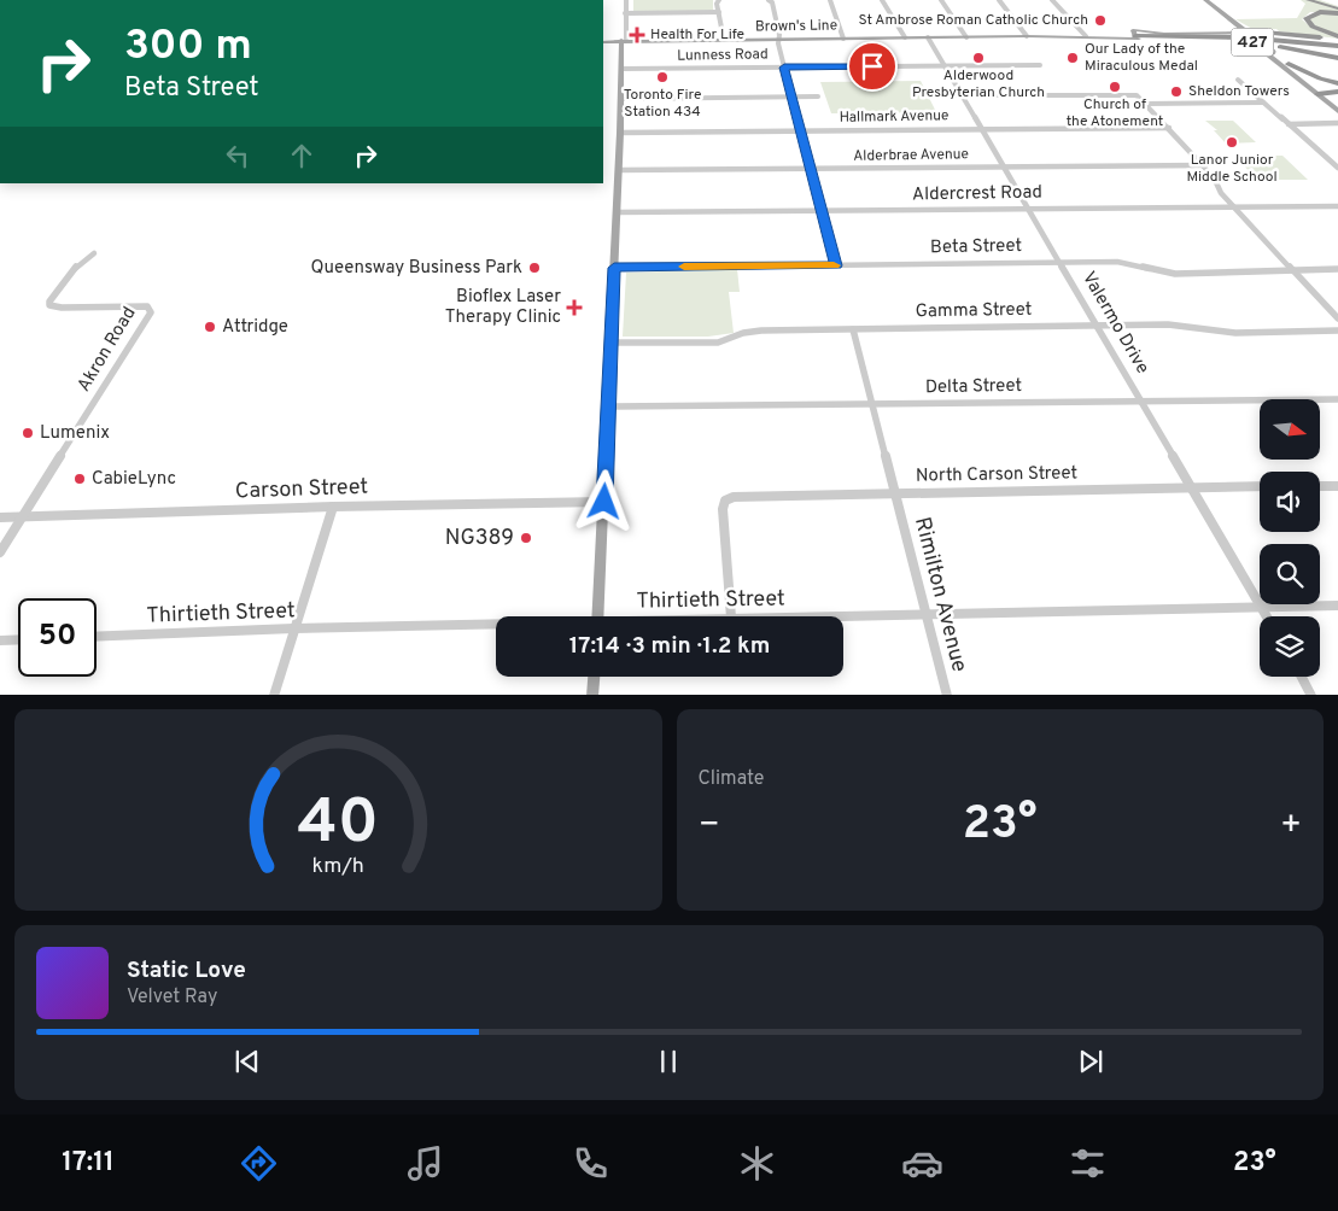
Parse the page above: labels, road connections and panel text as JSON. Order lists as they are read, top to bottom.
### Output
{
  "streets": {
    "highway": ["427"],
    "main road": ["Brown's Line"],
    "street": [
      "Lunness Road",
      "Hallmark Avenue",
      "Alderbrae Avenue",
      "Aldercrest Road",
      "Beta Street",
      "Gamma Street",
      "Valermo Drive",
      "Akron Road",
      "Delta Street",
      "North Carson Street",
      "Carson Street",
      "Rimilton Avenue",
      "Thirtieth Street"
    ]
  },
  "crossings": [
    ["Brown's Line", "427"],
    ["Brown's Line", "Valermo Drive"],
    ["Lunness Road", "Valermo Drive"],
    ["Hallmark Avenue", "Valermo Drive"],
    ["Alderbrae Avenue", "Valermo Drive"],
    ["Aldercrest Road", "Valermo Drive"],
    ["Beta Street", "Valermo Drive"],
    ["Gamma Street", "Valermo Drive"],
    ["Gamma Street", "Rimilton Avenue"],
    ["Valermo Drive", "Delta Street"],
    ["Valermo Drive", "North Carson Street"],
    ["Valermo Drive", "Thirtieth Street"],
    ["Akron Road", "Carson Street"],
    ["Delta Street", "Rimilton Avenue"],
    ["North Carson Street", "Rimilton Avenue"],
    ["Rimilton Avenue", "Thirtieth Street"]
  ],
  "places": {
    "other": [
      "St Ambrose Roman Catholic Church",
      "Alderwood Presbyterian Church",
      "Our Lady of the Miraculous Medal",
      "Toronto Fire Station 434",
      "Church of the Atonement",
      "Sheldon Towers",
      "Lanor Junior Middle School",
      "Queensway Business Park",
      "Attridge",
      "Lumenix",
      "CabieLync",
      "NG389"
    ],
    "health": ["Health For Life", "Bioflex Laser Therapy Clinic"]
  },
  "north": "right",
  "page": {
    "turn": ["300 m", "Beta Street"],
    "limit": "50",
    "trip": "17:14 · 3 min · 1.2 km",
    "tile": "Climate",
    "heat": ["−", "23°", "+"],
    "song": ["Static Love", "Velvet Ray"],
    "tabs": ["17:11", "23°"],
    "gauge": ["40", "km/h"]
  }
}
